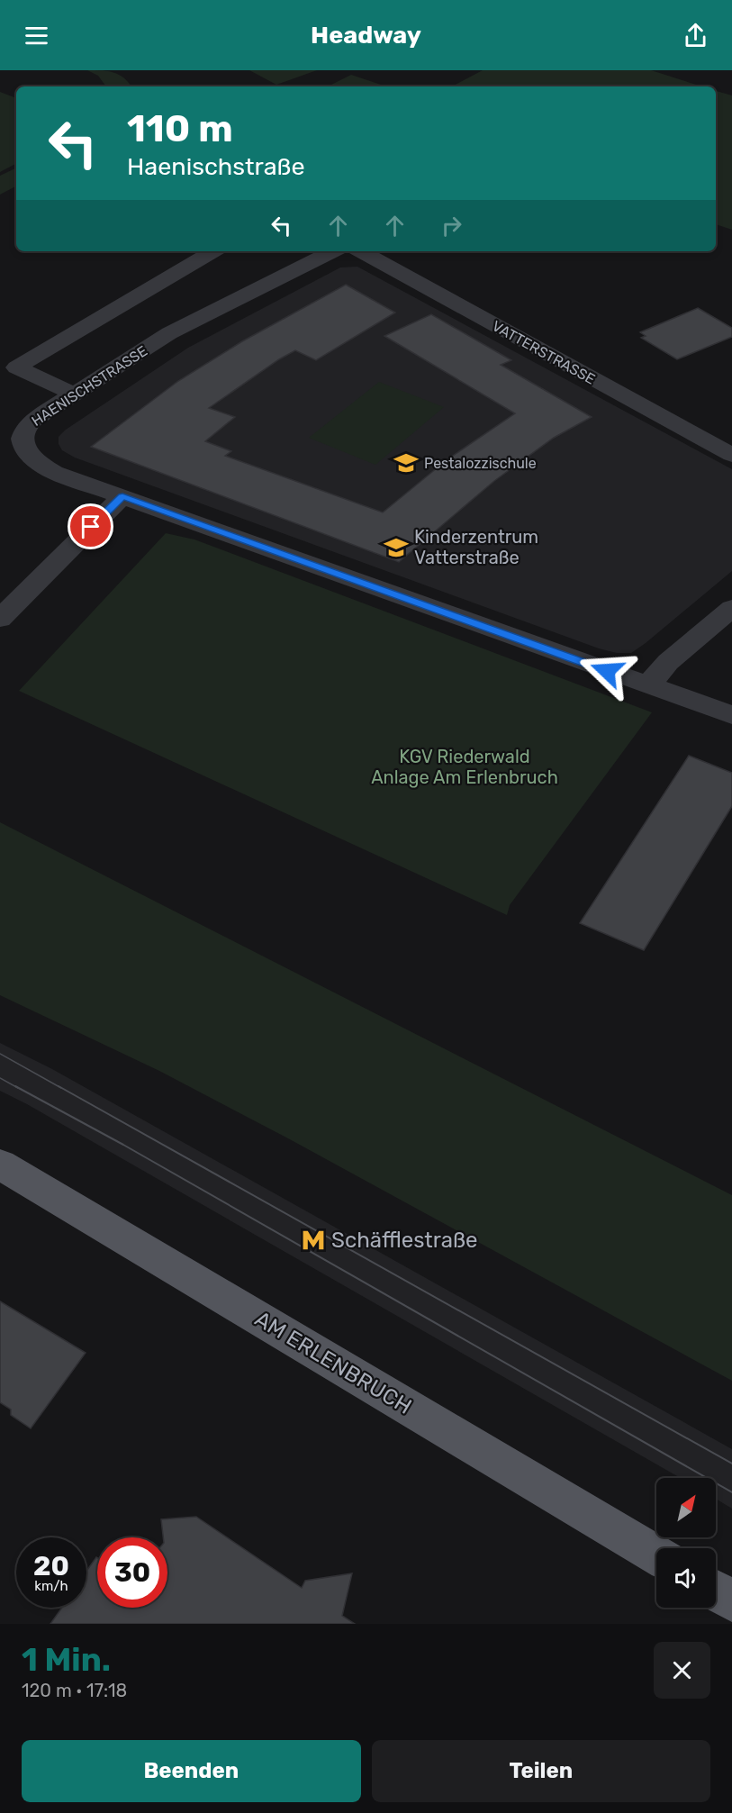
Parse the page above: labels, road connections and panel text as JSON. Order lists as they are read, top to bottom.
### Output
{
  "streets": {
    "main road": ["AM ERLENBRUCH"],
    "street": ["VATTERSTRASSE", "HAENISCHSTRASSE"]
  },
  "parks": ["KGV Riederwald Anlage Am Erlenbruch"],
  "places": {
    "school or university": ["Pestalozzischule", "Kinderzentrum Vatterstraße"],
    "metro station": ["Schäfflestraße"]
  },
  "north": "top right",
  "page": {
    "header": "Headway",
    "turn": ["110 m", "Haenischstraße"],
    "speed": "20 km/h",
    "limit": "30",
    "heading": ["1 Min.", "120 m · 17:18"],
    "buttons": ["Beenden", "Teilen"]
  }
}
